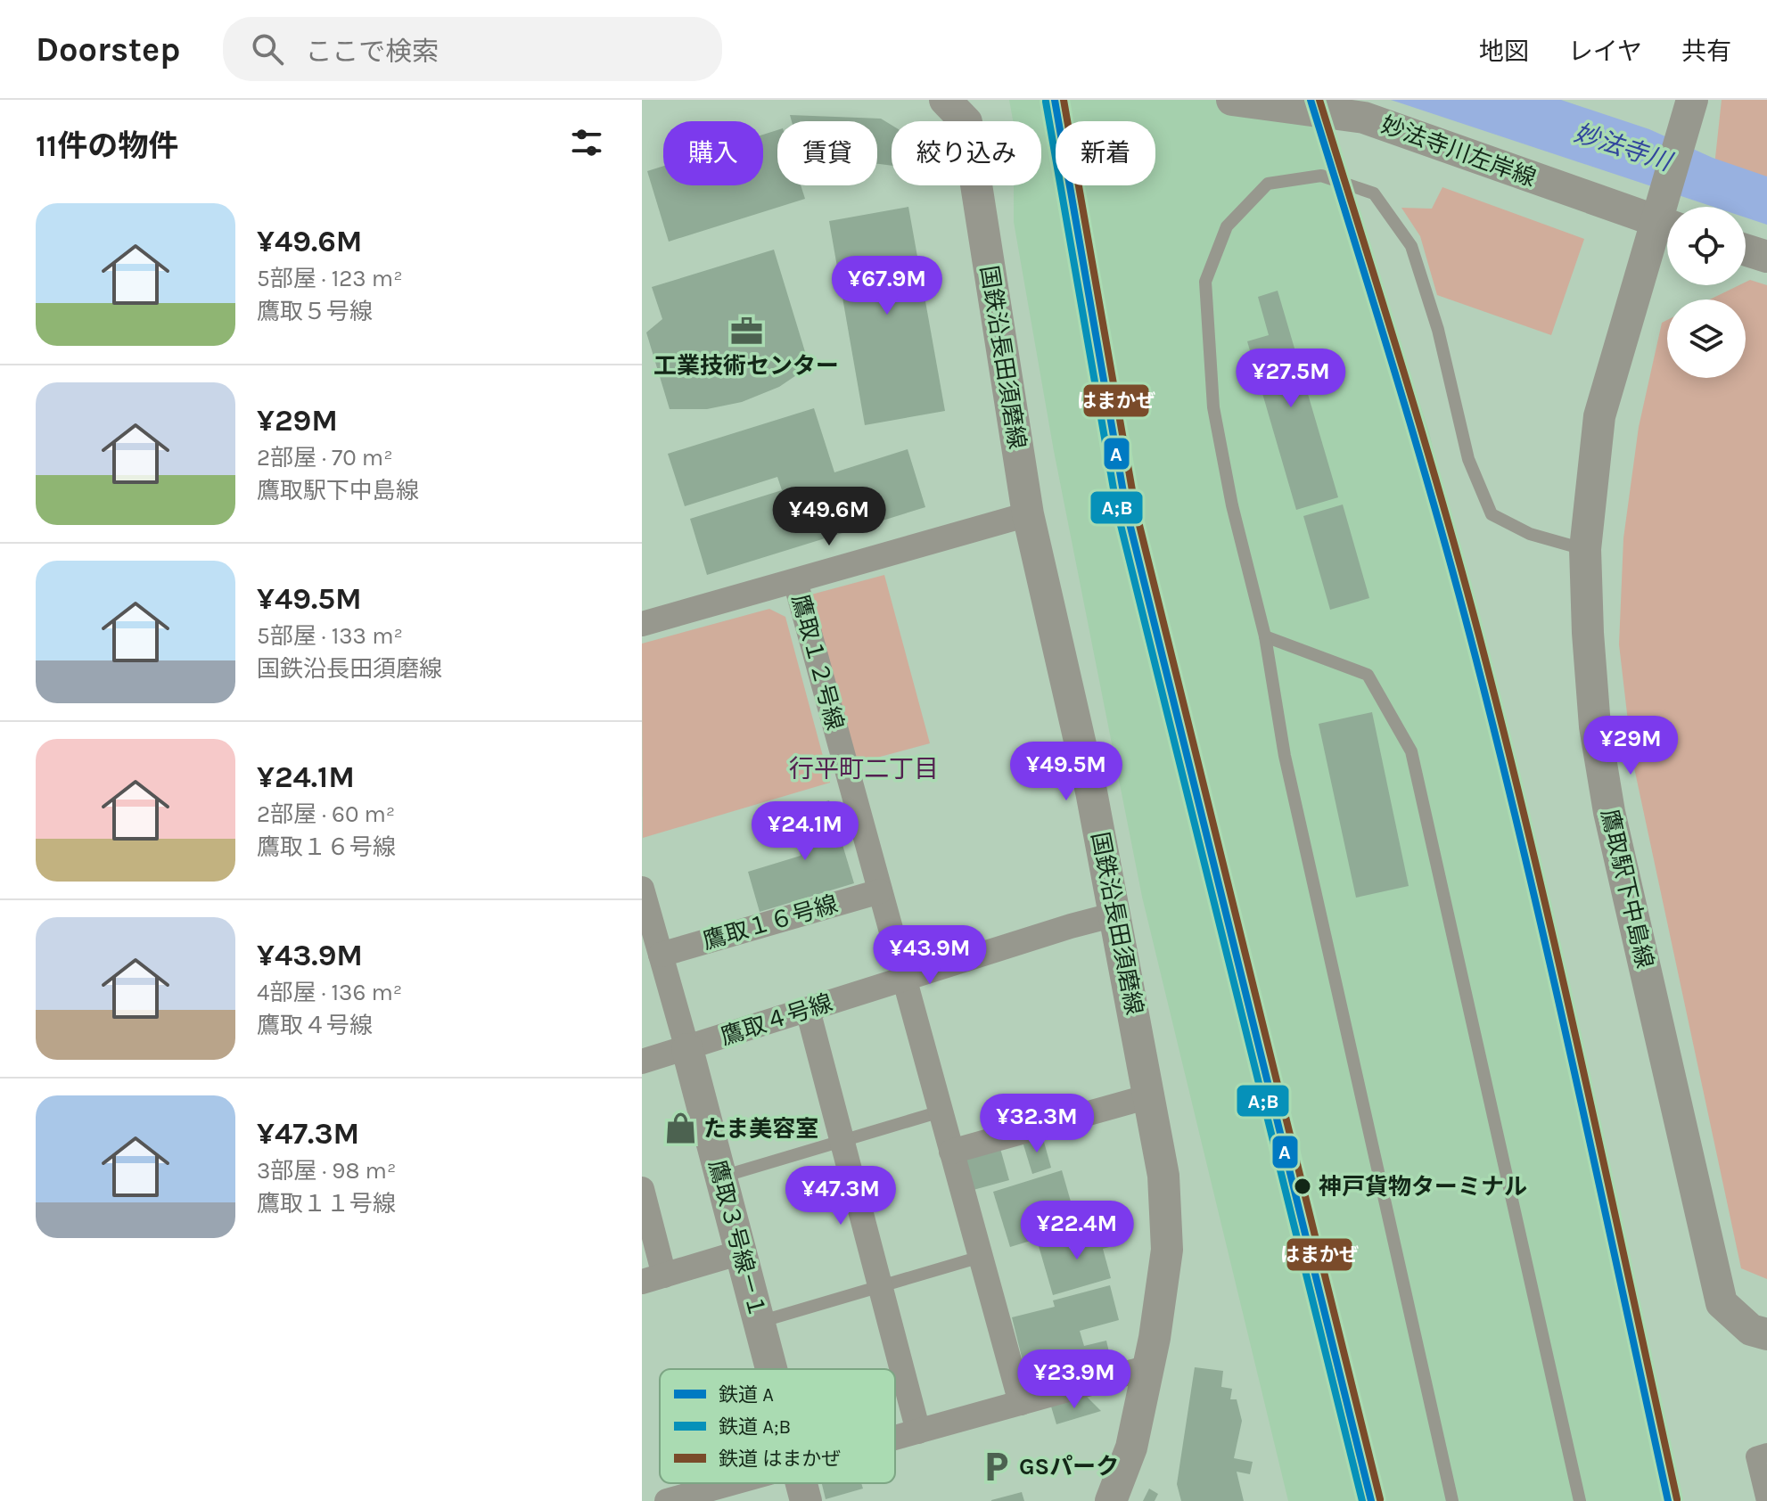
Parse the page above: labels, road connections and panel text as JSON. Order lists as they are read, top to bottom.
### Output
{
  "streets": {
    "street": [
      "妙法寺川左岸線",
      "国鉄沿長田須磨線",
      "鷹取１２号線",
      "鷹取駅下中島線",
      "鷹取１６号線",
      "鷹取４号線",
      "鷹取３号線－１"
    ]
  },
  "crossings": [
    ["国鉄沿長田須磨線", "鷹取４号線"],
    ["鷹取１２号線", "鷹取１６号線"],
    ["鷹取１２号線", "鷹取４号線"],
    ["鷹取１６号線", "鷹取３号線－１"],
    ["鷹取４号線", "鷹取３号線－１"]
  ],
  "districts": ["行平町二丁目"],
  "water": ["妙法寺川"],
  "places": {
    "office": ["工業技術センター"],
    "shop": ["たま美容室"],
    "other": ["神戸貨物ターミナル"],
    "parking": ["GSパーク"]
  },
  "lines": ["rail line A", "rail line はまかぜ", "rail line A;B"],
  "legend": ["鉄道 A", "鉄道 A;B", "鉄道 はまかぜ"],
  "page": {
    "header": "Doorstep",
    "search": "ここで検索",
    "nav": ["地図", "レイヤ", "共有"],
    "heading": "11件の物件",
    "chip": [
      "購入",
      "賃貸",
      "絞り込み",
      "新着"
    ],
    "list": [
      {
        "name": "¥49.6M",
        "note": "5部屋 · 123 m² · 鷹取５号線"
      },
      {
        "name": "¥29M",
        "note": "2部屋 · 70 m² · 鷹取駅下中島線"
      },
      {
        "name": "¥49.5M",
        "note": "5部屋 · 133 m² · 国鉄沿長田須磨線"
      },
      {
        "name": "¥24.1M",
        "note": "2部屋 · 60 m² · 鷹取１６号線"
      },
      {
        "name": "¥43.9M",
        "note": "4部屋 · 136 m² · 鷹取４号線"
      },
      {
        "name": "¥47.3M",
        "note": "3部屋 · 98 m² · 鷹取１１号線"
      }
    ],
    "price": [
      "¥67.9M",
      "¥27.5M",
      "¥49.6M",
      "¥29M",
      "¥49.5M",
      "¥24.1M",
      "¥43.9M",
      "¥32.3M",
      "¥47.3M",
      "¥22.4M",
      "¥23.9M"
    ]
  }
}
